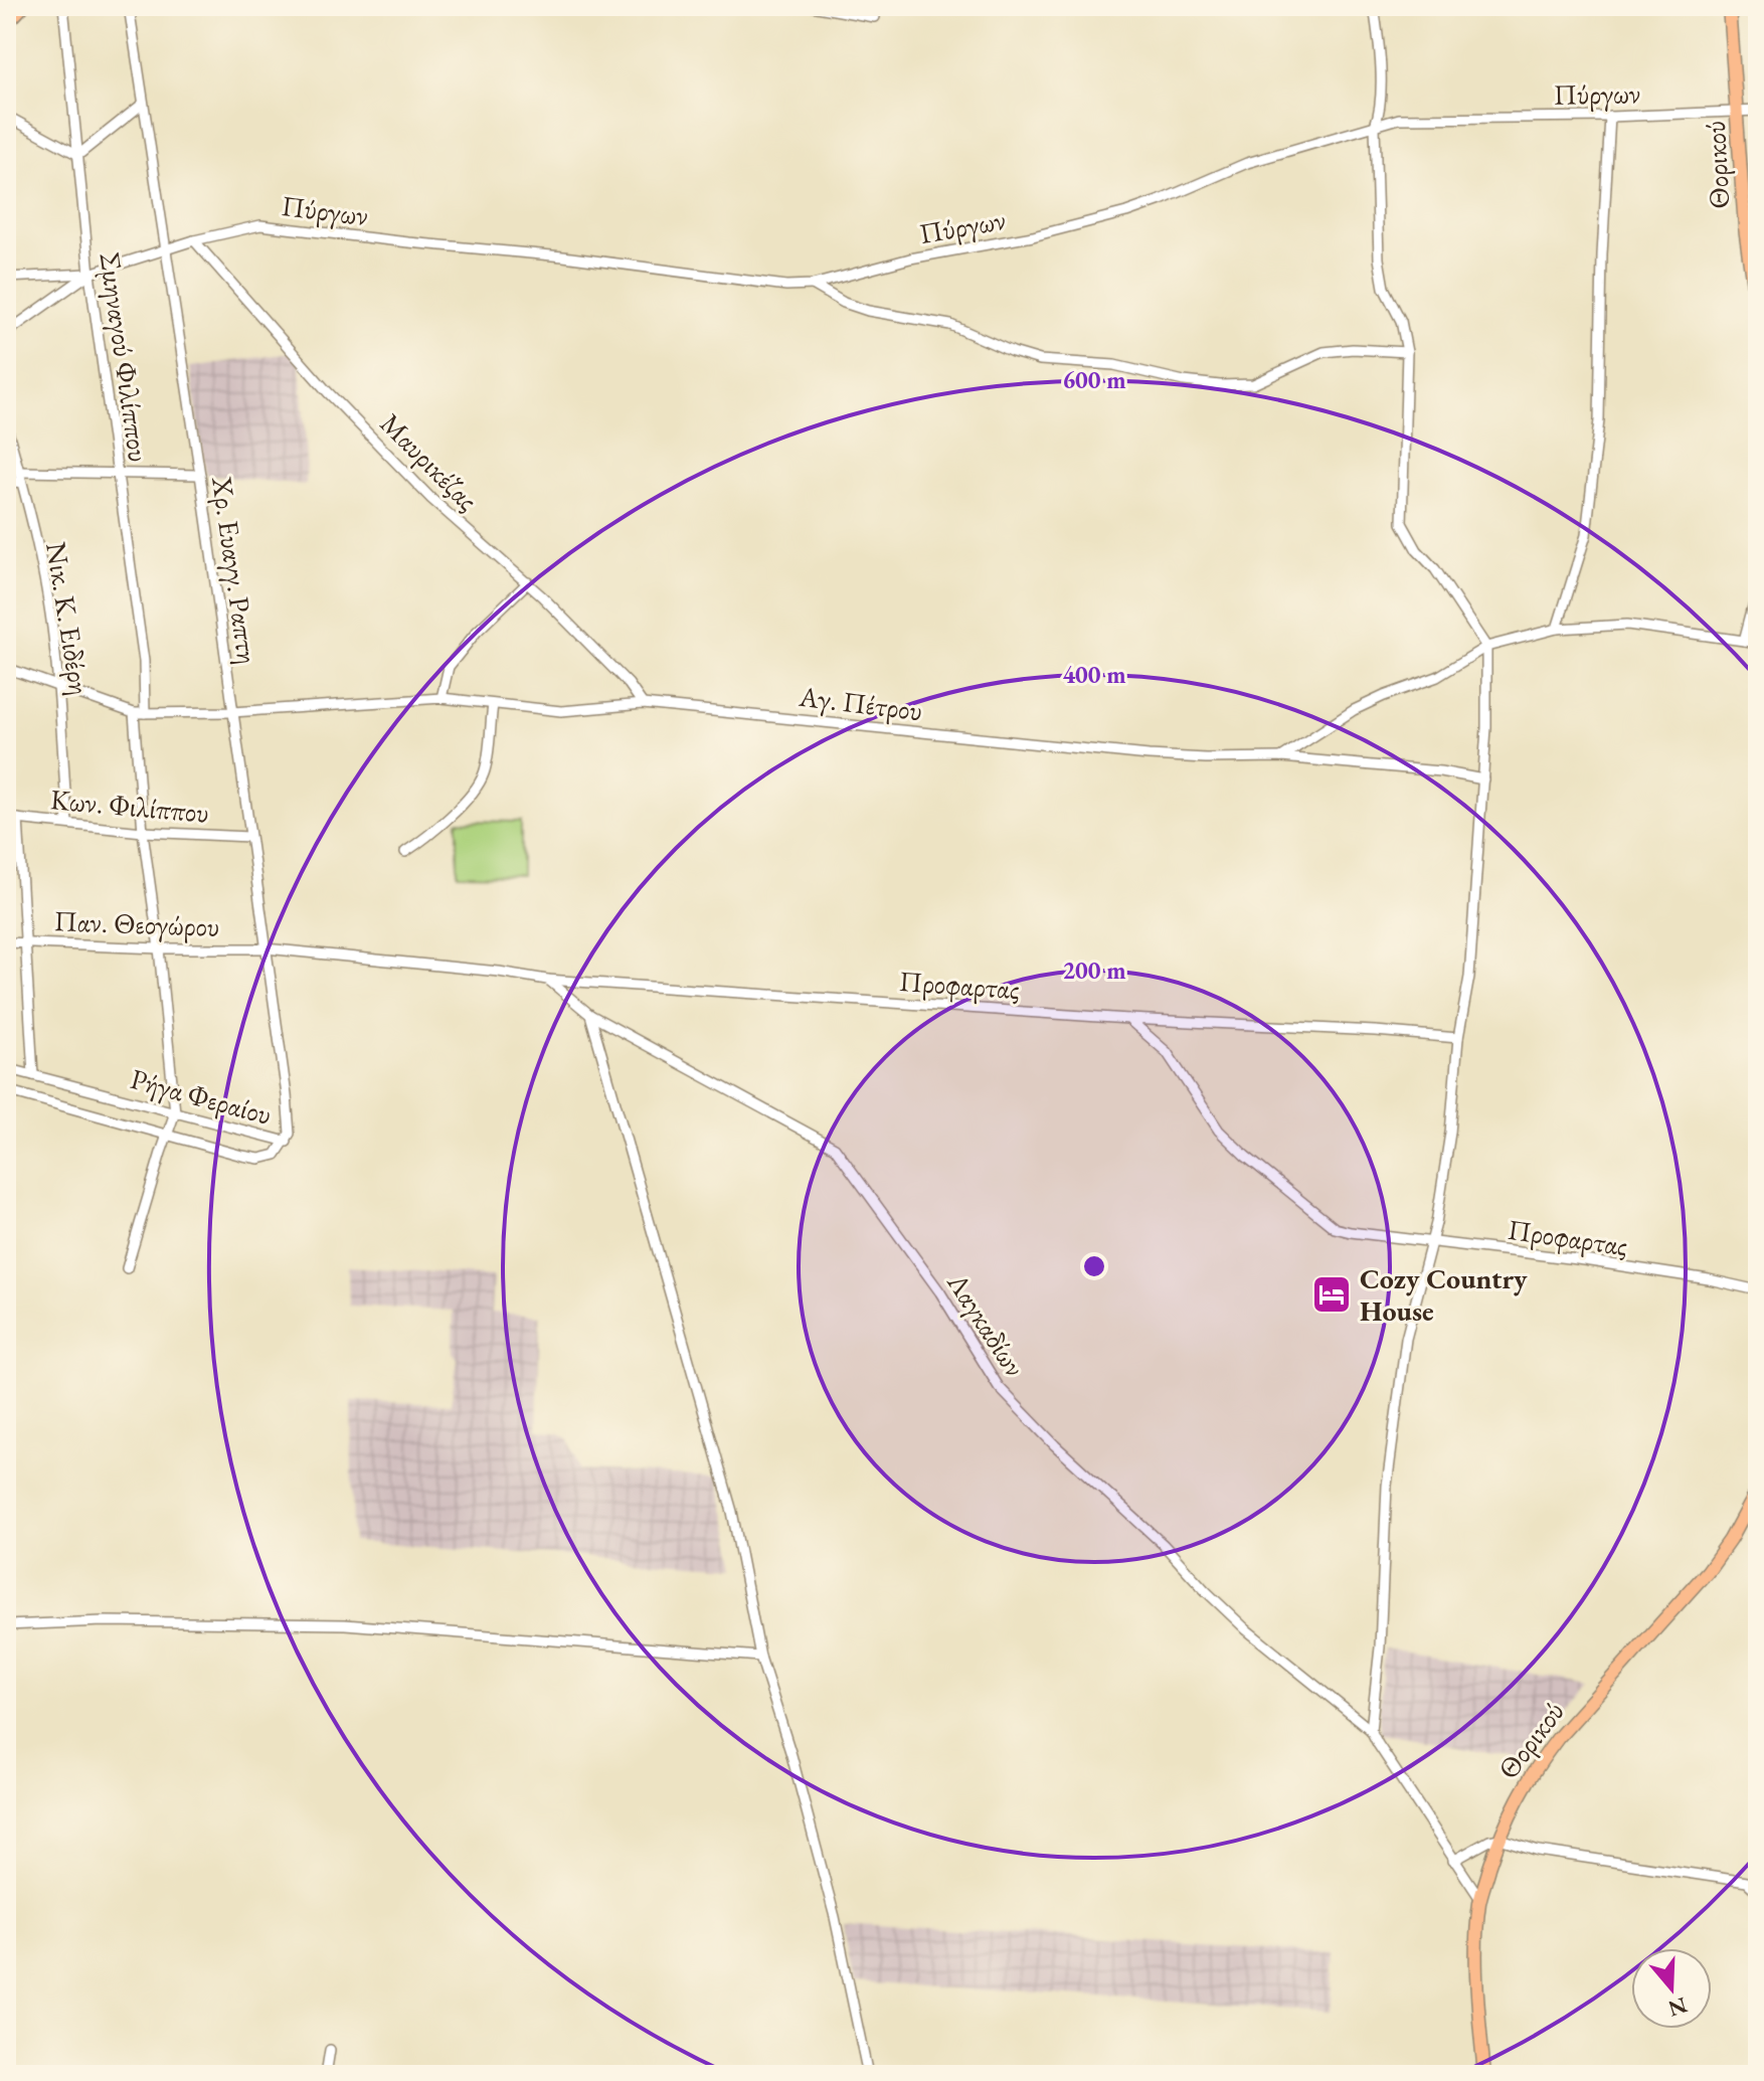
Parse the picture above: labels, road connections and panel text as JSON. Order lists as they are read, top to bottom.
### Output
{
  "streets": {
    "main road": ["Θορικού"],
    "street": [
      "Πύργων",
      "Σμηναγού Φιλίππου",
      "Μαυρικέζας",
      "Χρ. Ευαγγ. Ραπτη",
      "Νικ. Κ. Ειδέρη",
      "Αγ. Πέτρου",
      "Κων. Φιλίππου",
      "Παν. Θεογώρου",
      "Προφαρτας",
      "Ρήγα Φεραίου",
      "Λαγκαδίων"
    ]
  },
  "crossings": [
    ["Πύργων", "Θορικού"],
    ["Πύργων", "Σμηναγού Φιλίππου"],
    ["Πύργων", "Μαυρικέζας"],
    ["Πύργων", "Χρ. Ευαγγ. Ραπτη"],
    ["Θορικού", "Λαγκαδίων"],
    ["Σμηναγού Φιλίππου", "Αγ. Πέτρου"],
    ["Σμηναγού Φιλίππου", "Κων. Φιλίππου"],
    ["Σμηναγού Φιλίππου", "Παν. Θεογώρου"],
    ["Σμηναγού Φιλίππου", "Ρήγα Φεραίου"],
    ["Μαυρικέζας", "Αγ. Πέτρου"],
    ["Χρ. Ευαγγ. Ραπτη", "Αγ. Πέτρου"],
    ["Χρ. Ευαγγ. Ραπτη", "Κων. Φιλίππου"],
    ["Χρ. Ευαγγ. Ραπτη", "Παν. Θεογώρου"],
    ["Χρ. Ευαγγ. Ραπτη", "Προφαρτας"],
    ["Χρ. Ευαγγ. Ραπτη", "Ρήγα Φεραίου"],
    ["Νικ. Κ. Ειδέρη", "Κων. Φιλίππου"],
    ["Παν. Θεογώρου", "Προφαρτας"],
    ["Προφαρτας", "Λαγκαδίων"]
  ],
  "places": {
    "hotel": ["Cozy Country House"]
  },
  "north": "bottom",
  "rings": ["600 m", "400 m", "200 m"]
}
